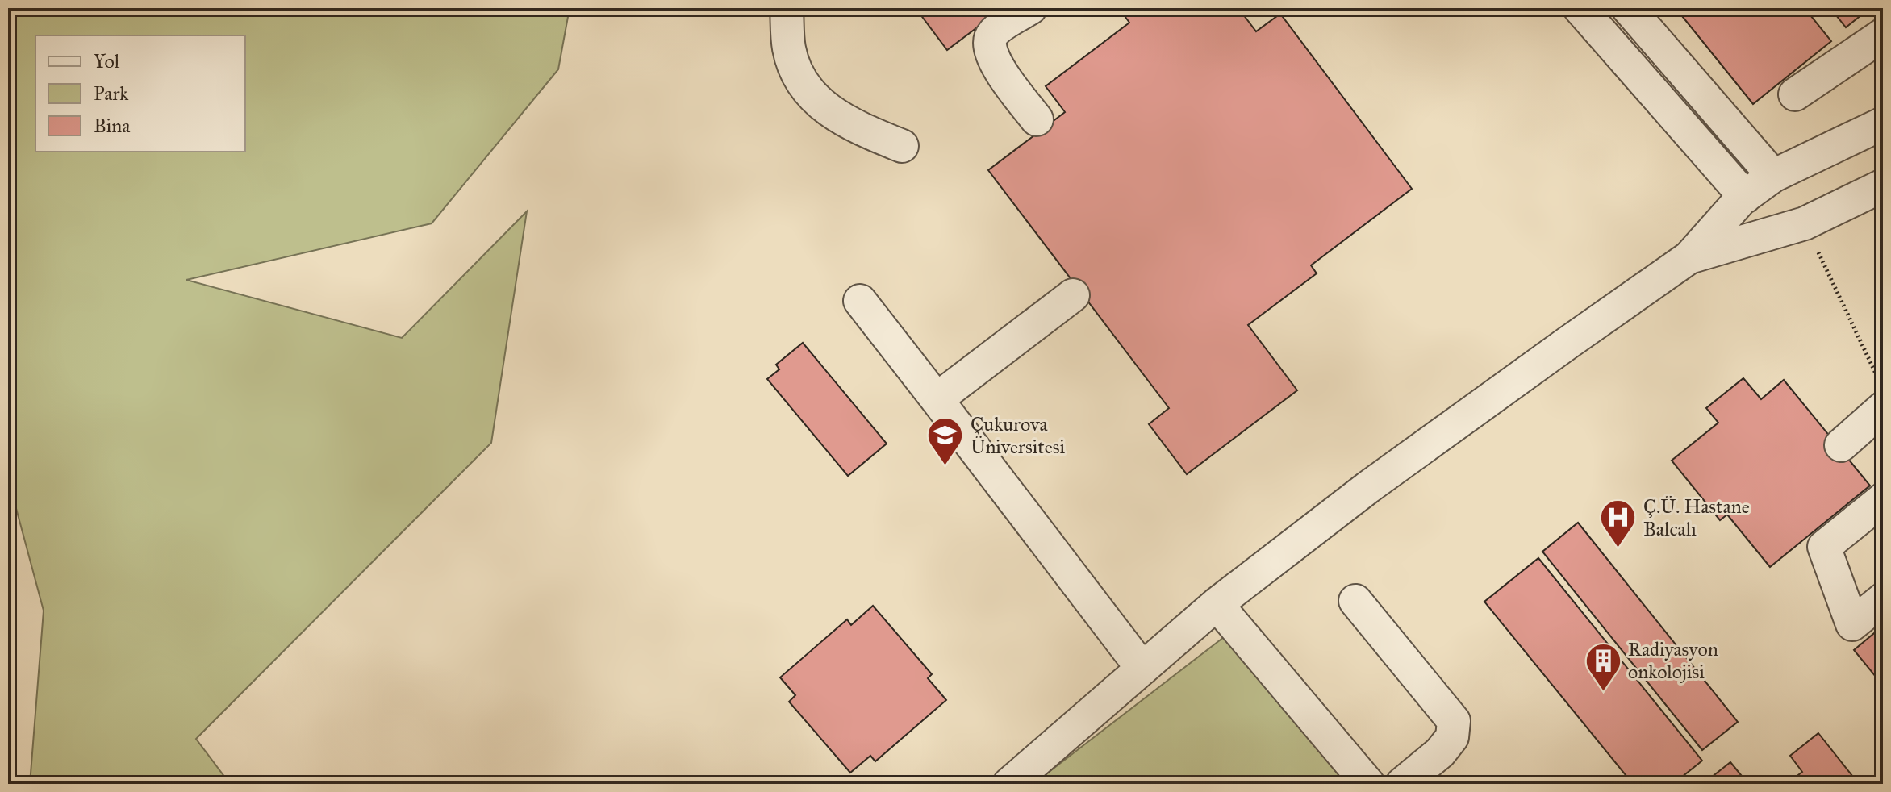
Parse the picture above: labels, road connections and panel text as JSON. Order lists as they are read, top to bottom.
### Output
{
  "places": {
    "school or university": ["Çukurova Üniversitesi"],
    "hospital": ["Ç.Ü. Hastane Balcalı"],
    "building": ["Radiyasyon onkolojisi"]
  },
  "legend": ["Yol", "Park", "Bina"]
}
